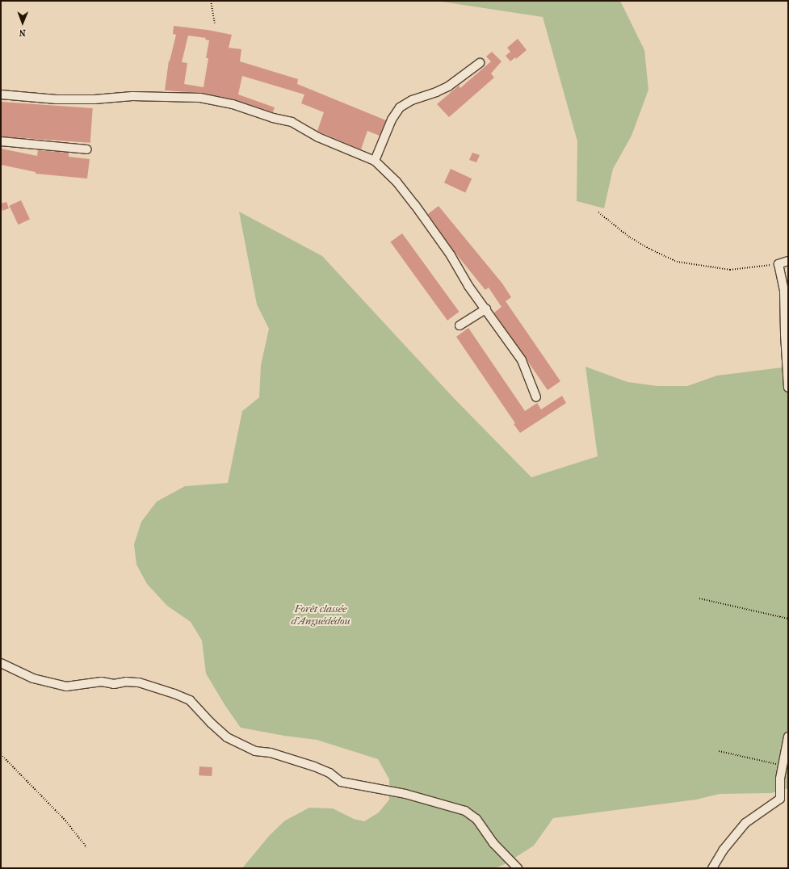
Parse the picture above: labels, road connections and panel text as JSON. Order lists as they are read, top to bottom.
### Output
{
  "parks": ["Forêt classée d’Anguédédou"],
  "north": "bottom"
}
